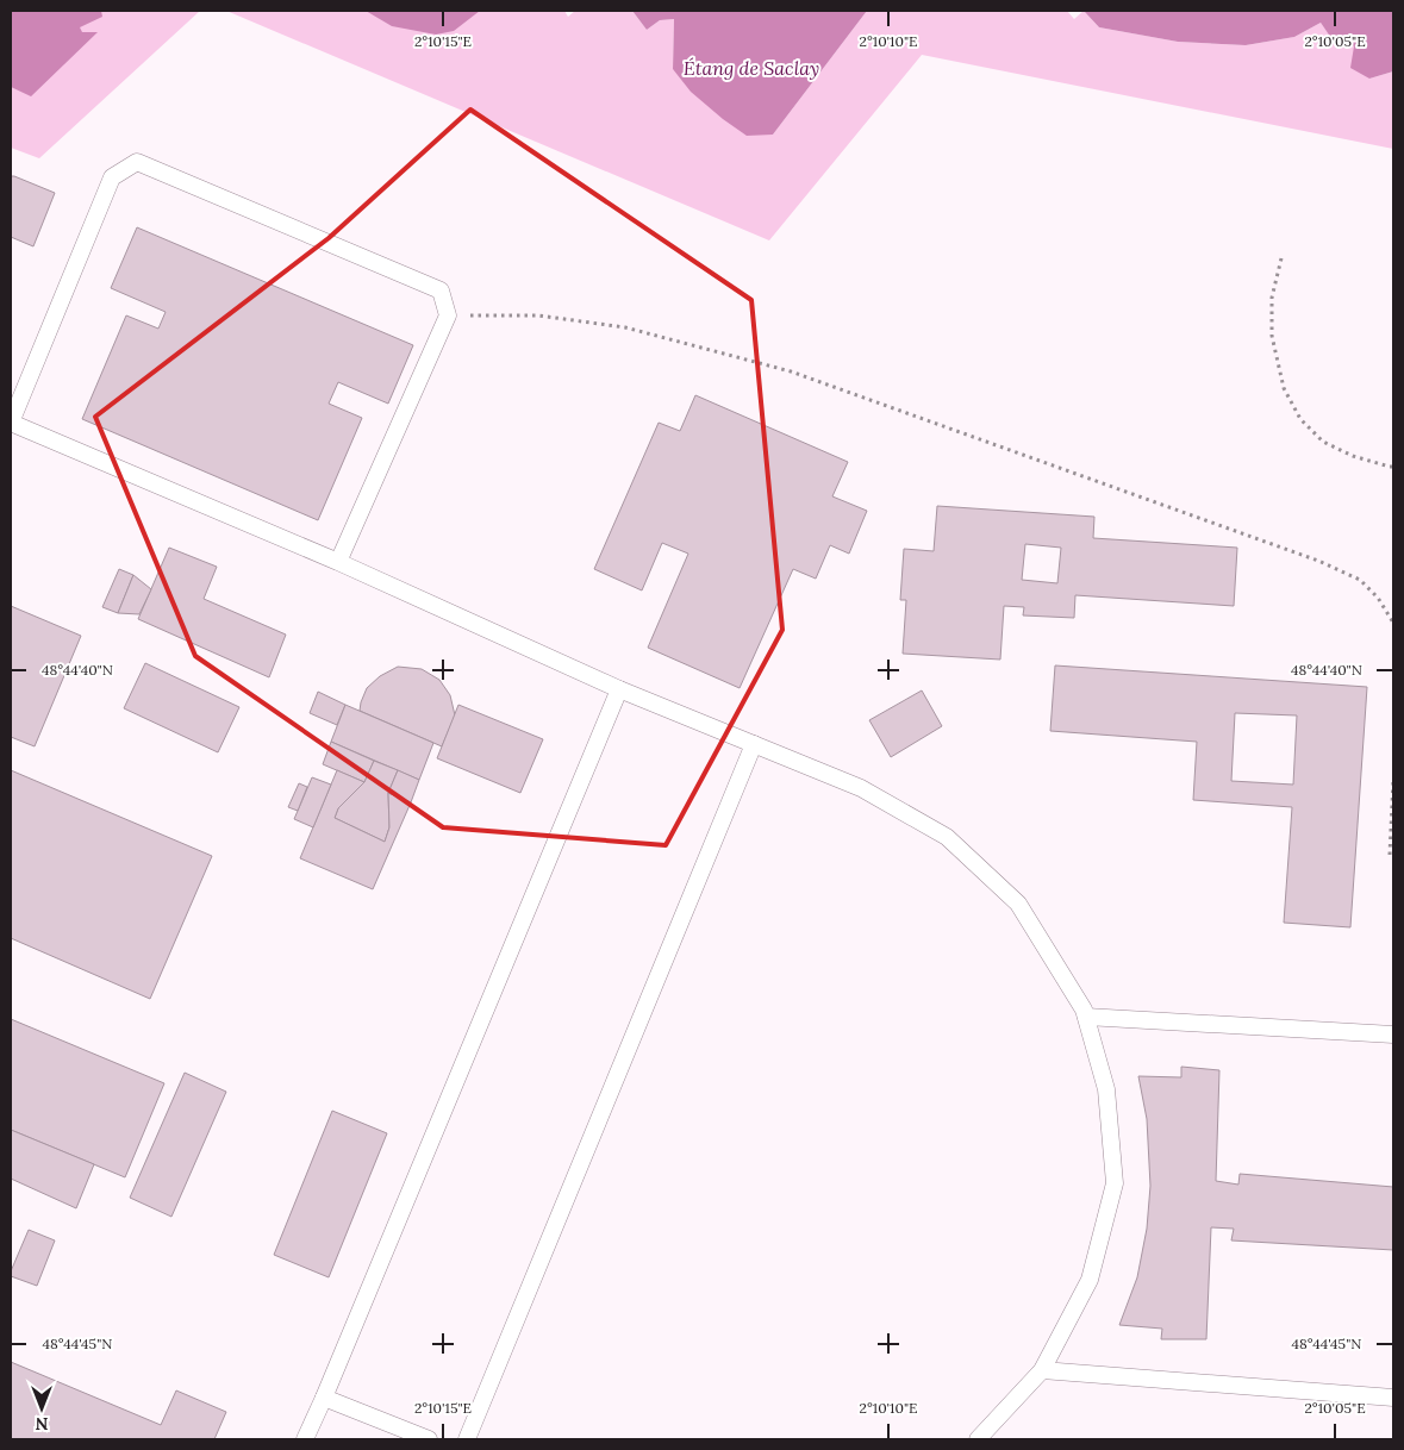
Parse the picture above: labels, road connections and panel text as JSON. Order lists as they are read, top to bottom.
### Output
{
  "water": ["Étang de Saclay"],
  "north": "bottom",
  "coordinates": [
    "2°10'15\"E",
    "2°10'10\"E",
    "2°10'05\"E",
    "48°44'40\"N",
    "48°44'45\"N"
  ]
}
